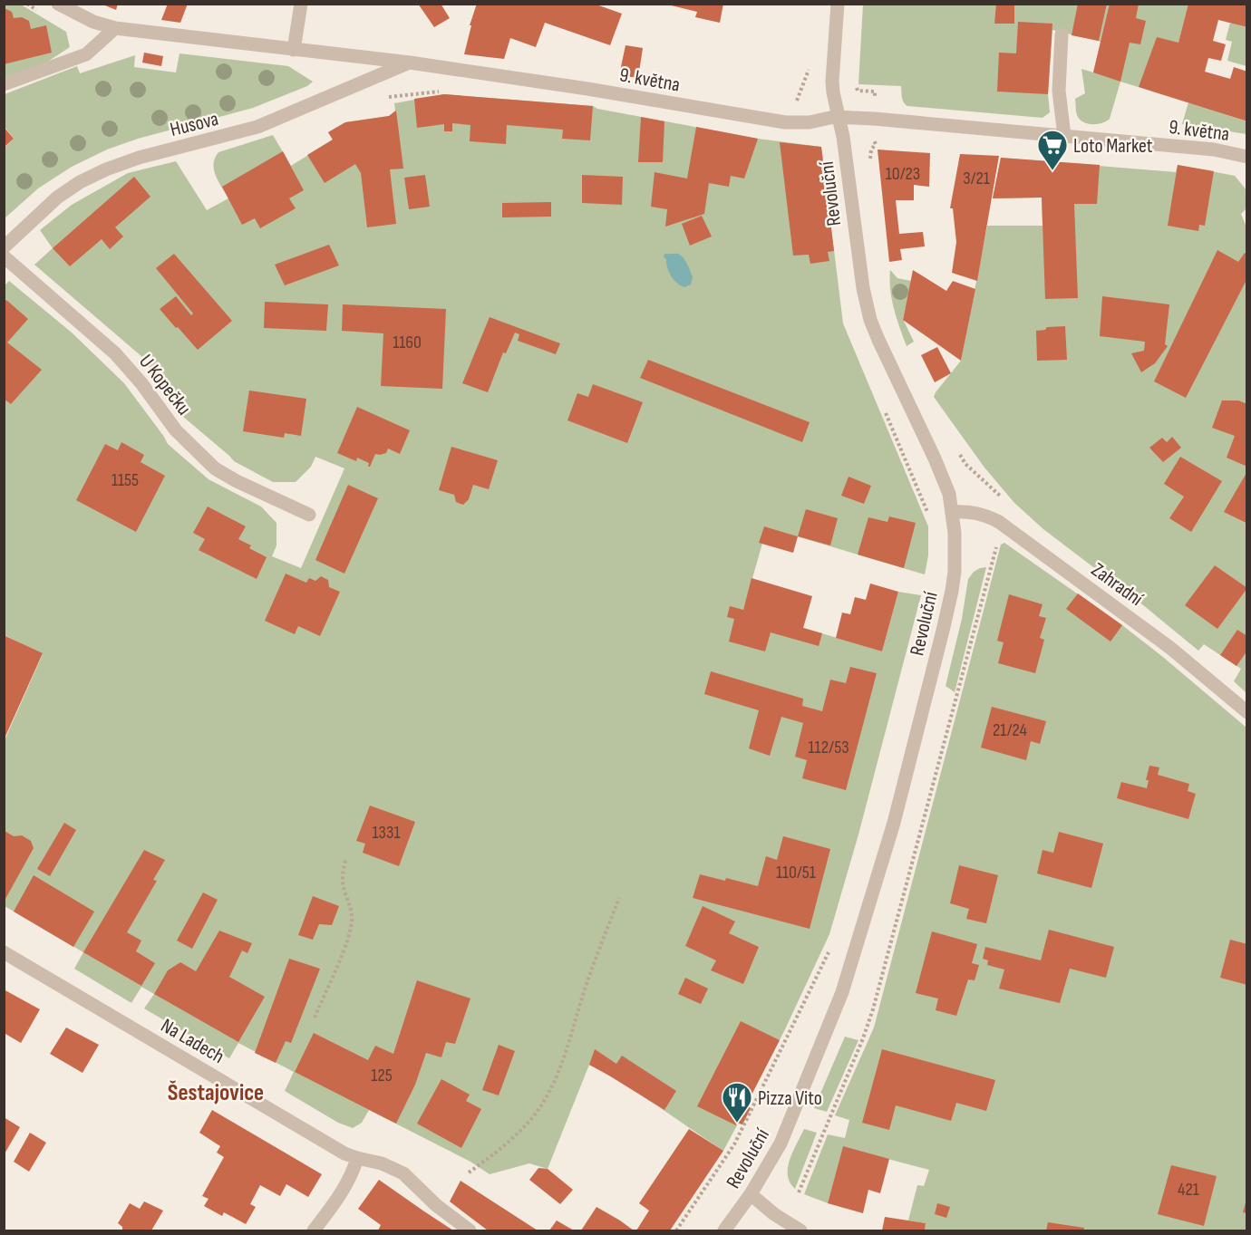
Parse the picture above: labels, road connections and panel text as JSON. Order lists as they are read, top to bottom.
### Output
{
  "streets": {
    "street": [
      "9. května",
      "Husova",
      "Revoluční",
      "U Kopečku",
      "Zahradní",
      "Na Ladech"
    ]
  },
  "crossings": [
    ["9. května", "Husova"],
    ["9. května", "Revoluční"],
    ["Revoluční", "Zahradní"]
  ],
  "districts": ["Šestajovice"],
  "places": {
    "supermarket": ["Loto Market"],
    "restaurant": ["Pizza Vito"]
  },
  "house_numbers": [
    "10/23",
    "3/21",
    "1160",
    "1155",
    "21/24",
    "112/53",
    "1331",
    "110/51",
    "125",
    "421"
  ]
}
